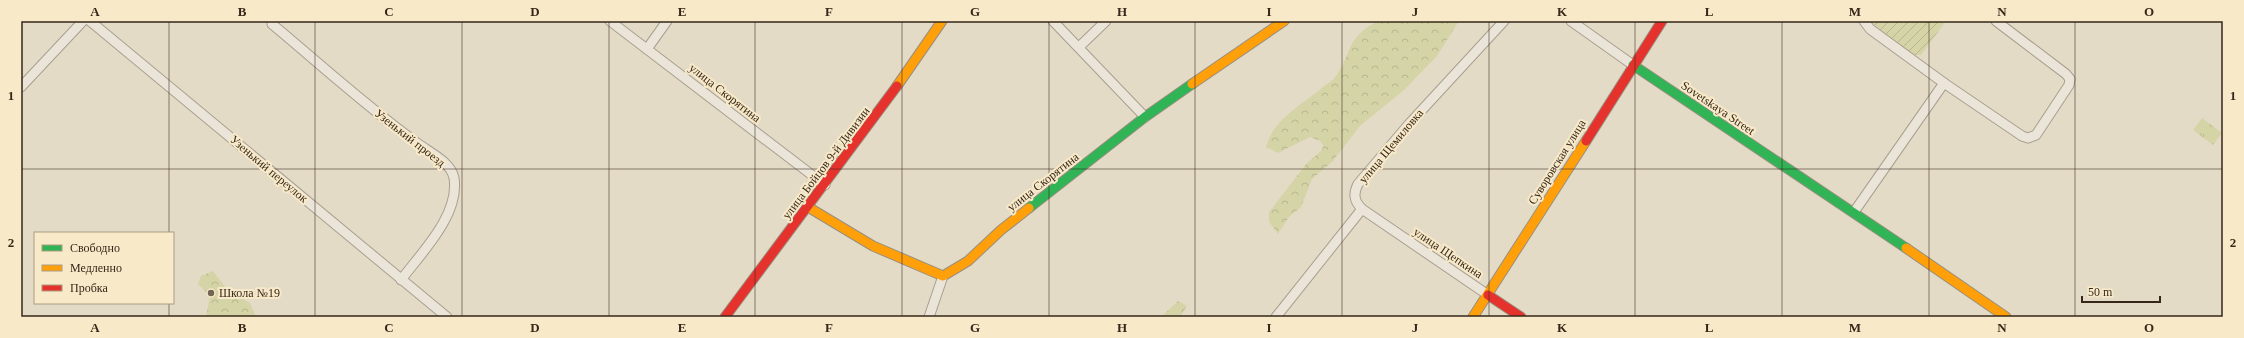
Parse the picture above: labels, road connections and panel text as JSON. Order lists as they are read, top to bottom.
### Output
{
  "streets": {
    "street": [
      "улица Скорятина",
      "Sovetskaya Street",
      "Узенький проезд",
      "улица Щемиловка",
      "Суворовская улица",
      "улица Бойцов 9-й Дивизии",
      "Узенький переулок",
      "улица Щепкина"
    ]
  },
  "crossings": [
    ["улица Скорятина", "улица Бойцов 9-й Дивизии"],
    ["Sovetskaya Street", "Суворовская улица"],
    ["Узенький проезд", "Узенький переулок"],
    ["улица Щемиловка", "улица Щепкина"],
    ["Суворовская улица", "улица Щепкина"]
  ],
  "places": ["Школа №19"],
  "legend": ["Свободно", "Медленно", "Пробка"],
  "scale_bar": "50 m",
  "grid": {
    "columns": [
      "A",
      "B",
      "C",
      "D",
      "E",
      "F",
      "G",
      "H",
      "I",
      "J",
      "K",
      "L",
      "M",
      "N",
      "O"
    ],
    "rows": ["1", "2"]
  }
}
